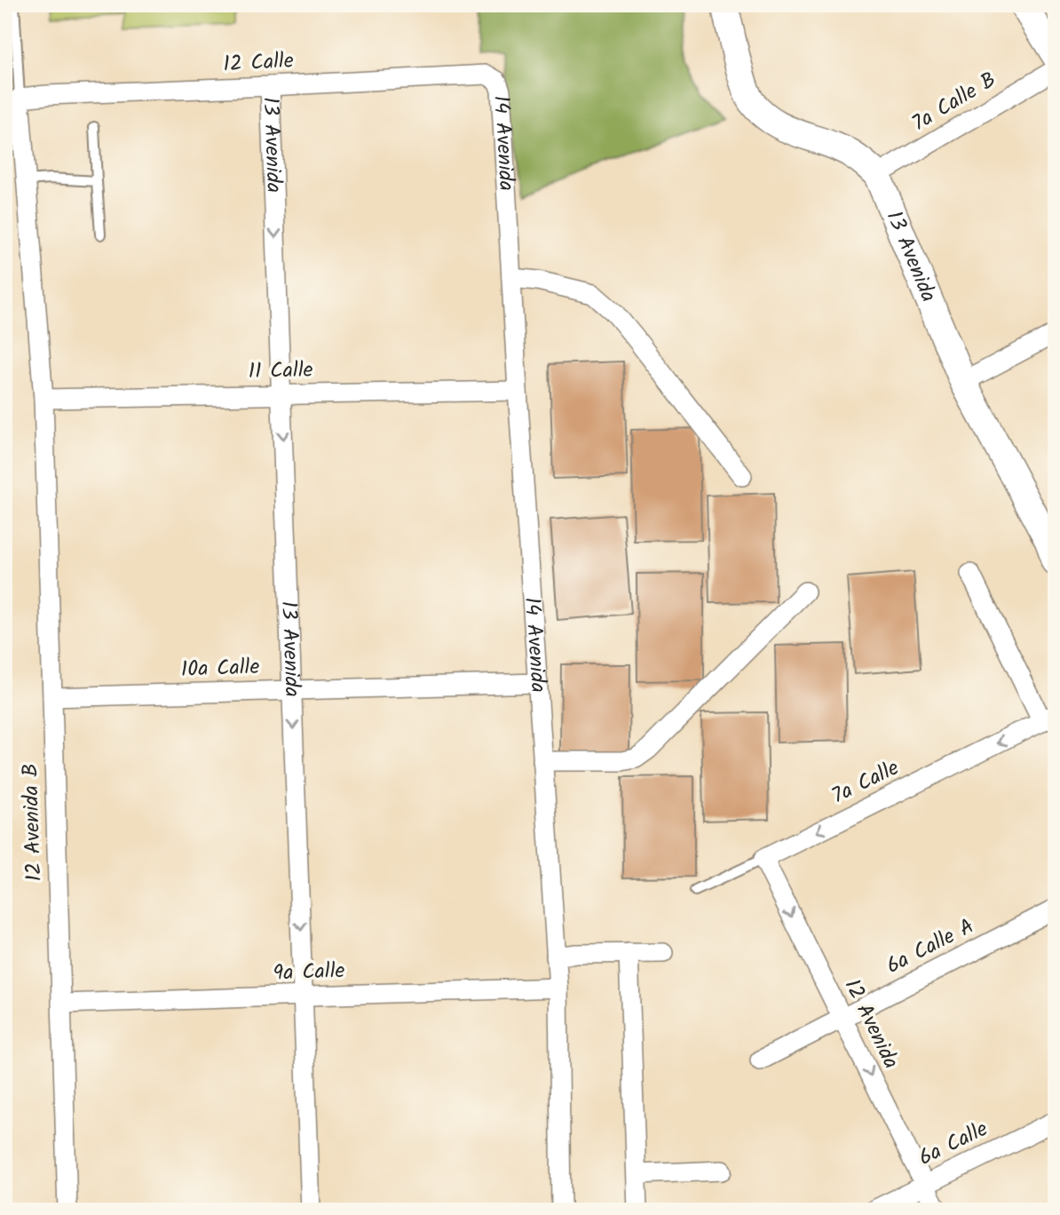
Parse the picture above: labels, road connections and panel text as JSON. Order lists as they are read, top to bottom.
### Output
{
  "streets": {
    "street": [
      "12 Calle",
      "7a Calle B",
      "14 Avenida",
      "13 Avenida",
      "11 Calle",
      "10a Calle",
      "7a Calle",
      "12 Avenida B",
      "6a Calle A",
      "9a Calle",
      "12 Avenida",
      "6a Calle"
    ]
  },
  "crossings": [
    ["12 Calle", "14 Avenida"],
    ["12 Calle", "13 Avenida"],
    ["12 Calle", "12 Avenida B"],
    ["7a Calle B", "13 Avenida"],
    ["14 Avenida", "11 Calle"],
    ["14 Avenida", "10a Calle"],
    ["14 Avenida", "9a Calle"],
    ["13 Avenida", "11 Calle"],
    ["13 Avenida", "10a Calle"],
    ["13 Avenida", "9a Calle"],
    ["11 Calle", "12 Avenida B"],
    ["10a Calle", "12 Avenida B"],
    ["7a Calle", "12 Avenida"],
    ["12 Avenida B", "9a Calle"],
    ["6a Calle A", "12 Avenida"],
    ["12 Avenida", "6a Calle"]
  ],
  "one_way": ["13 Avenida", "7a Calle", "12 Avenida"]
}
